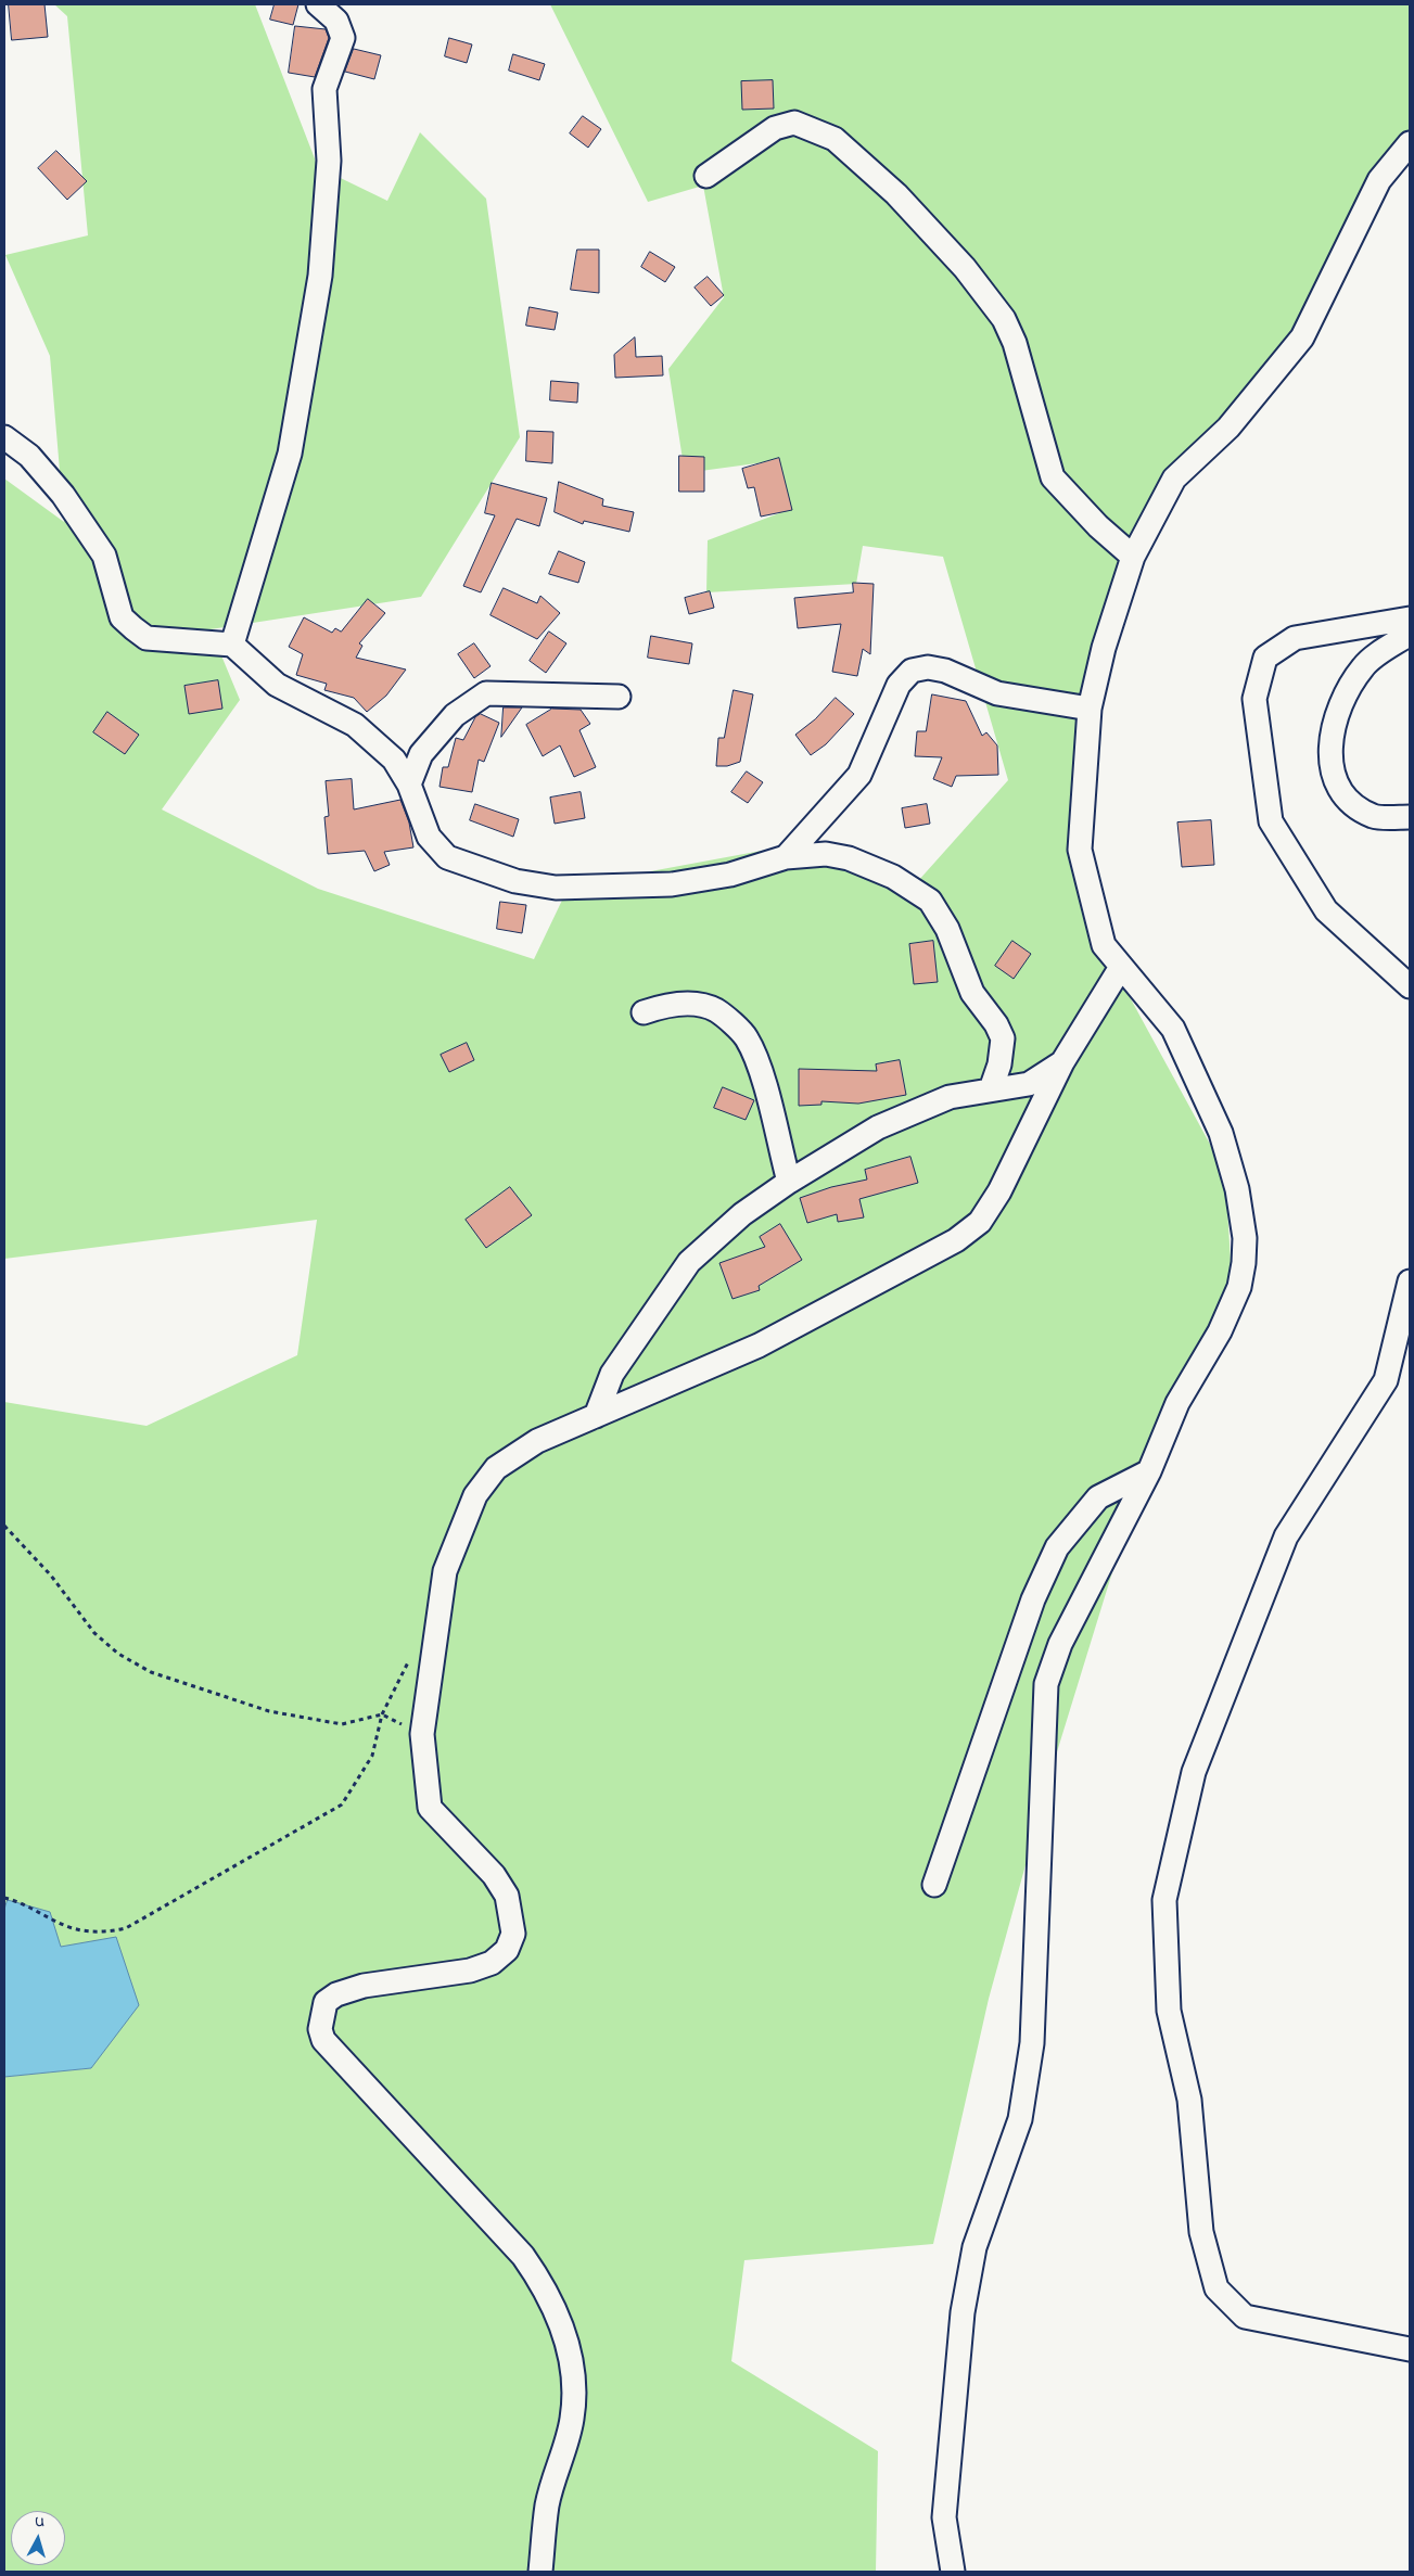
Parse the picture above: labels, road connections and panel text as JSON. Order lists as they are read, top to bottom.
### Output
{
  "north": "top"
}
